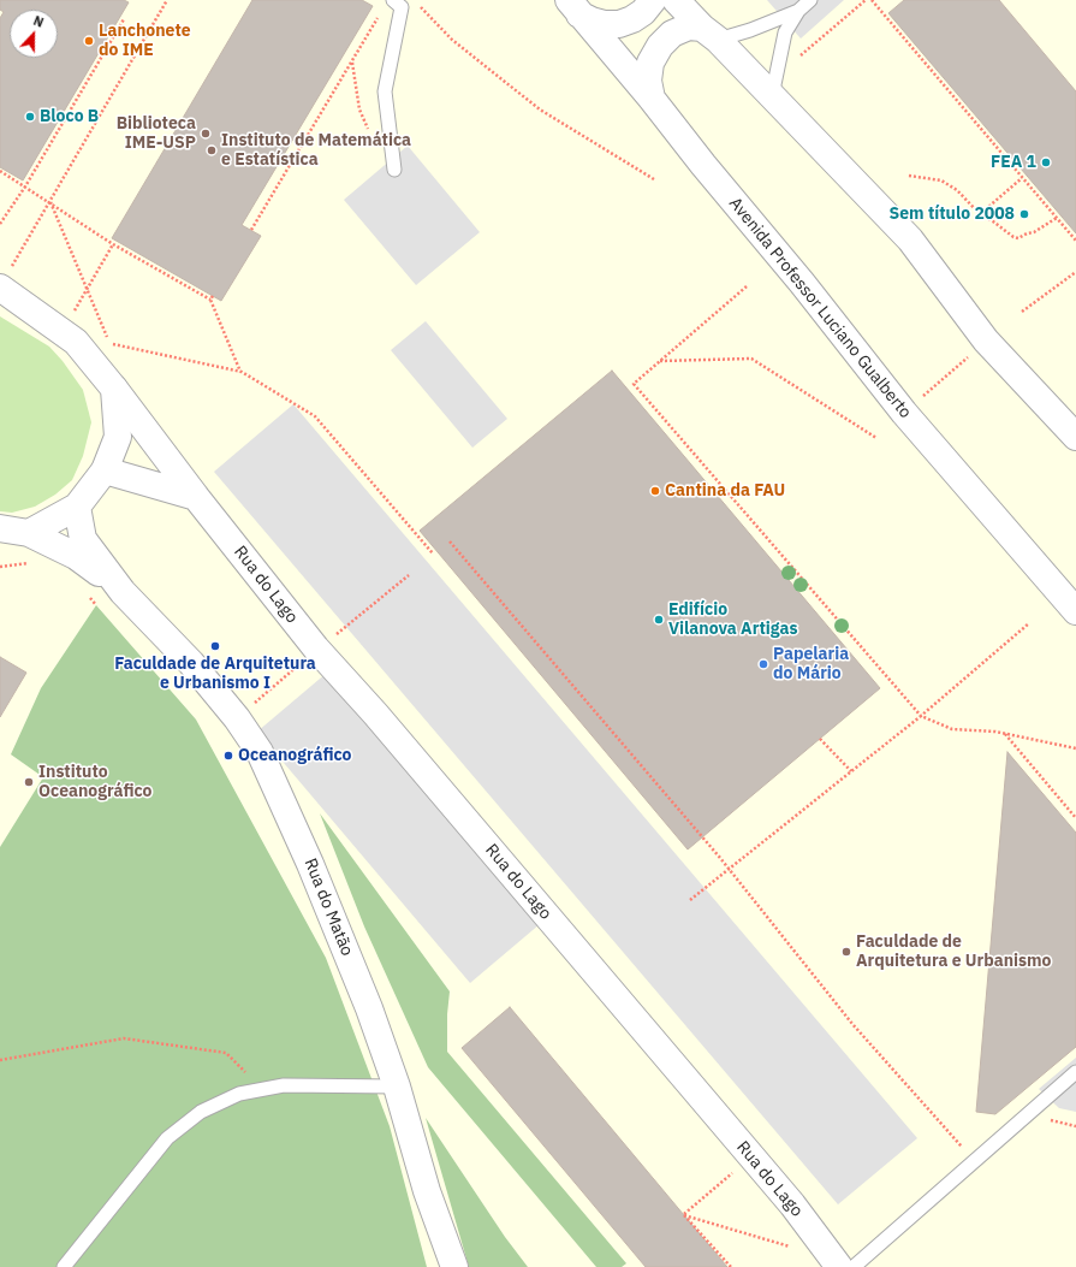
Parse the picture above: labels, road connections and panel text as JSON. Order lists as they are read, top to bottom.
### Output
{
  "streets": {
    "street": ["Avenida Professor Luciano Gualberto", "Rua do Lago", "Rua do Matão"]
  },
  "places": [
    "Lanchonete do IME",
    "Bloco B",
    "Biblioteca IME-USP",
    "Instituto de Matemática e Estatística",
    "FEA 1",
    "Sem título 2008",
    "Cantina da FAU",
    "Edifício Vilanova Artigas",
    "Faculdade de Arquitetura e Urbanismo I",
    "Papelaria do Mário",
    "Oceanográfico",
    "Instituto Oceanográfico",
    "Faculdade de Arquitetura e Urbanismo"
  ],
  "north": "top"
}
